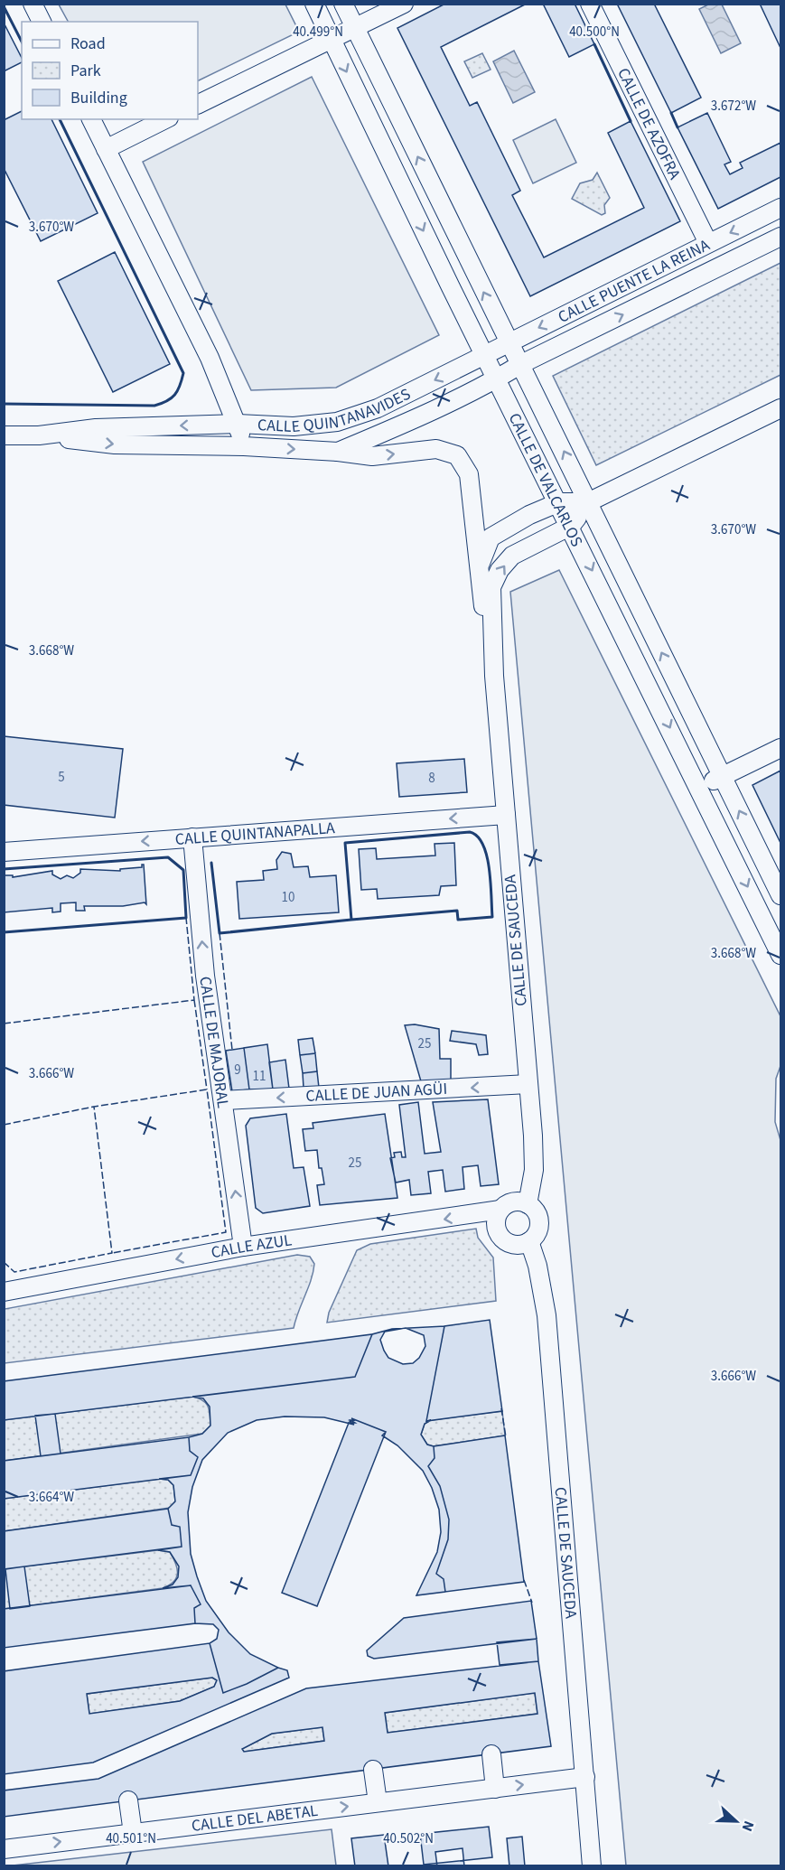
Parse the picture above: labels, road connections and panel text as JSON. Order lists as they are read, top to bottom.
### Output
{
  "streets": {
    "street": [
      "CALLE DE AZOFRA",
      "CALLE PUENTE LA REINA",
      "CALLE QUINTANAVIDES",
      "CALLE DE VALCARLOS",
      "CALLE QUINTANAPALLA",
      "CALLE DE SAUCEDA",
      "CALLE DE MAJORAL",
      "CALLE DE JUAN AGÜI",
      "CALLE AZUL",
      "CALLE DEL ABETAL"
    ]
  },
  "crossings": [
    ["CALLE DE AZOFRA", "CALLE PUENTE LA REINA"],
    ["CALLE PUENTE LA REINA", "CALLE QUINTANAVIDES"],
    ["CALLE PUENTE LA REINA", "CALLE DE VALCARLOS"],
    ["CALLE QUINTANAVIDES", "CALLE DE VALCARLOS"],
    ["CALLE QUINTANAVIDES", "CALLE DE SAUCEDA"],
    ["CALLE DE VALCARLOS", "CALLE DE SAUCEDA"],
    ["CALLE QUINTANAPALLA", "CALLE DE SAUCEDA"],
    ["CALLE QUINTANAPALLA", "CALLE DE MAJORAL"],
    ["CALLE DE SAUCEDA", "CALLE DE JUAN AGÜI"],
    ["CALLE DE SAUCEDA", "CALLE AZUL"],
    ["CALLE DE SAUCEDA", "CALLE DEL ABETAL"],
    ["CALLE DE MAJORAL", "CALLE DE JUAN AGÜI"],
    ["CALLE DE MAJORAL", "CALLE AZUL"]
  ],
  "one_way": [
    "CALLE QUINTANAPALLA",
    "CALLE DE MAJORAL",
    "CALLE DE JUAN AGÜI",
    "CALLE AZUL",
    "CALLE DEL ABETAL"
  ],
  "house_numbers": [
    "5",
    "8",
    "10",
    "25",
    "9",
    "11",
    "25"
  ],
  "legend": ["Road", "Park", "Building"],
  "north": "right",
  "coordinates": [
    "40.499°N",
    "40.500°N",
    "3.672°W",
    "3.670°W",
    "3.668°W",
    "3.666°W",
    "3.664°W",
    "40.501°N",
    "40.502°N"
  ]
}
